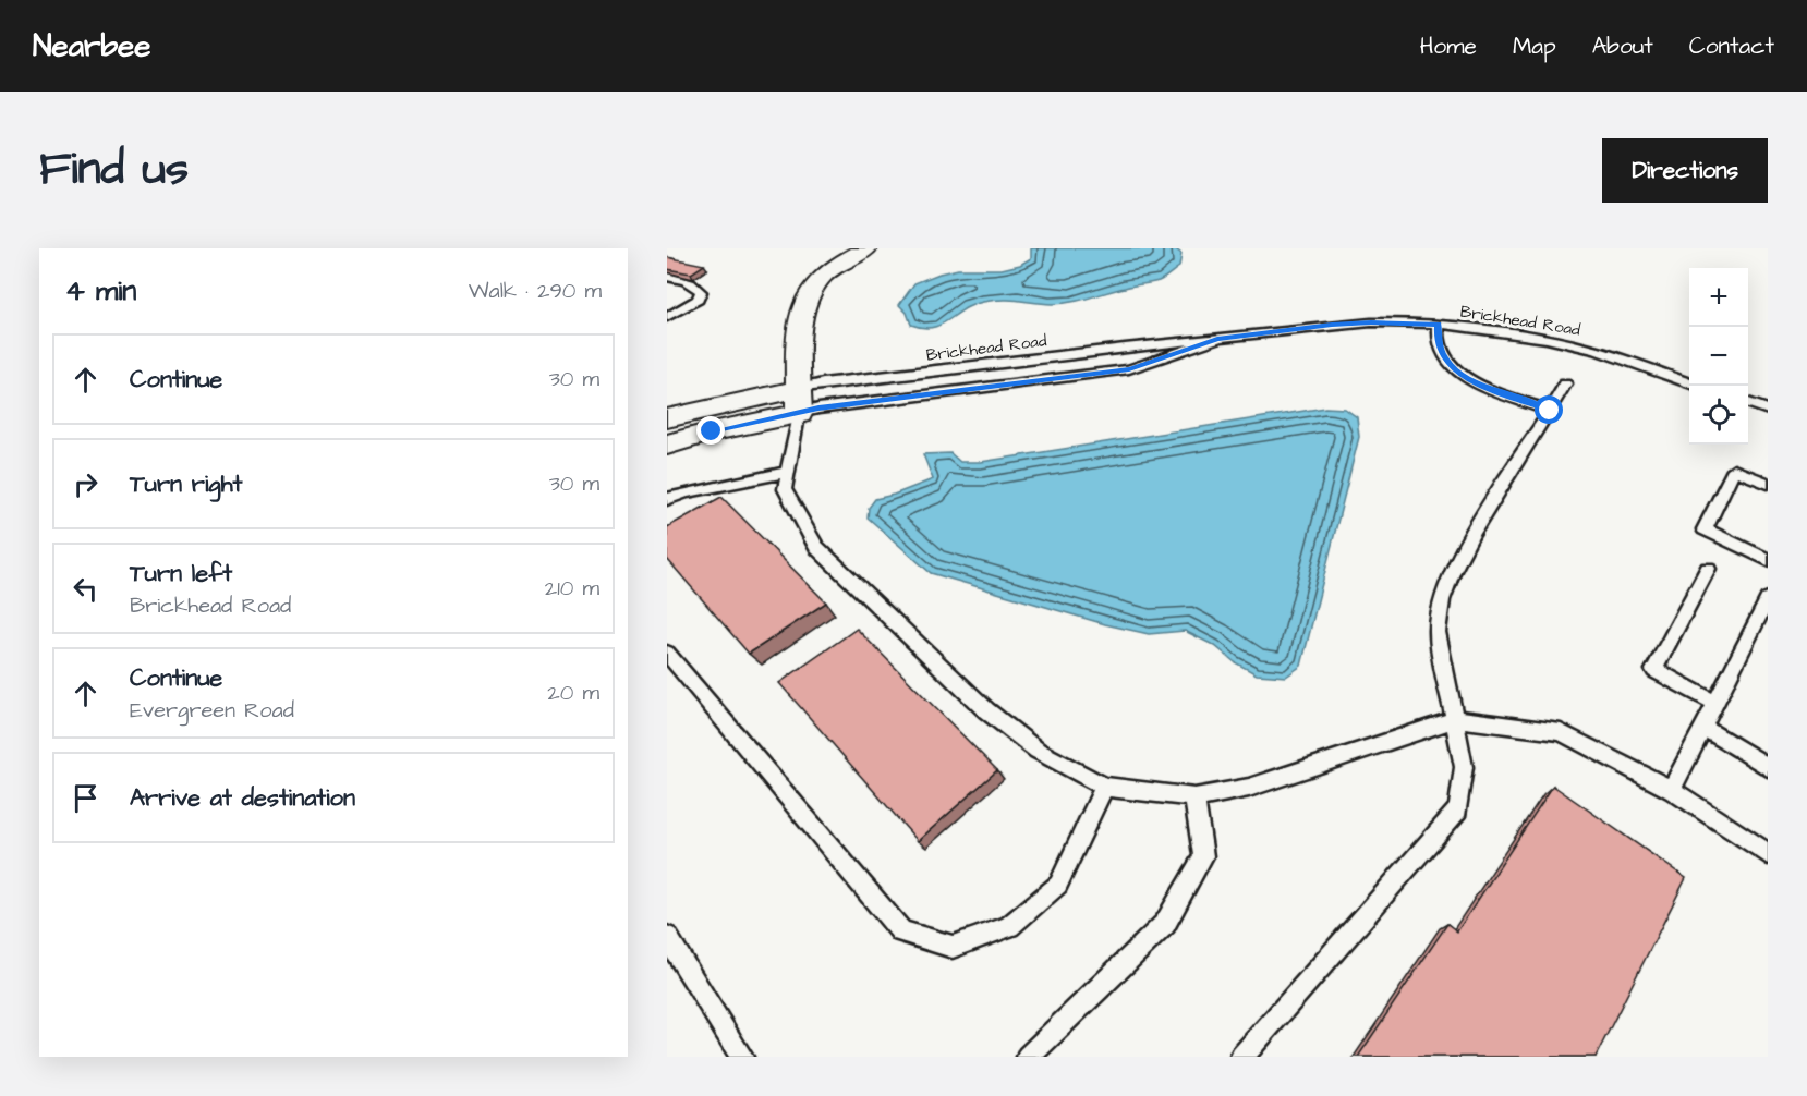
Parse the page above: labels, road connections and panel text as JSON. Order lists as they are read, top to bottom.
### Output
{
  "streets": {
    "lane": ["Brickhead Road"]
  },
  "page": {
    "header": "Nearbee",
    "nav": [
      "Home",
      "Map",
      "About",
      "Contact"
    ],
    "title": "Find us",
    "buttons": "Directions",
    "heading": ["4 min", "Walk · 290 m"],
    "map_buttons": ["+", "−"],
    "list": [
      ["Continue", "30 m"],
      ["Turn right", "30 m"],
      ["Turn left", "Brickhead Road", "210 m"],
      ["Continue", "Evergreen Road", "20 m"],
      "Arrive at destination"
    ]
  }
}
